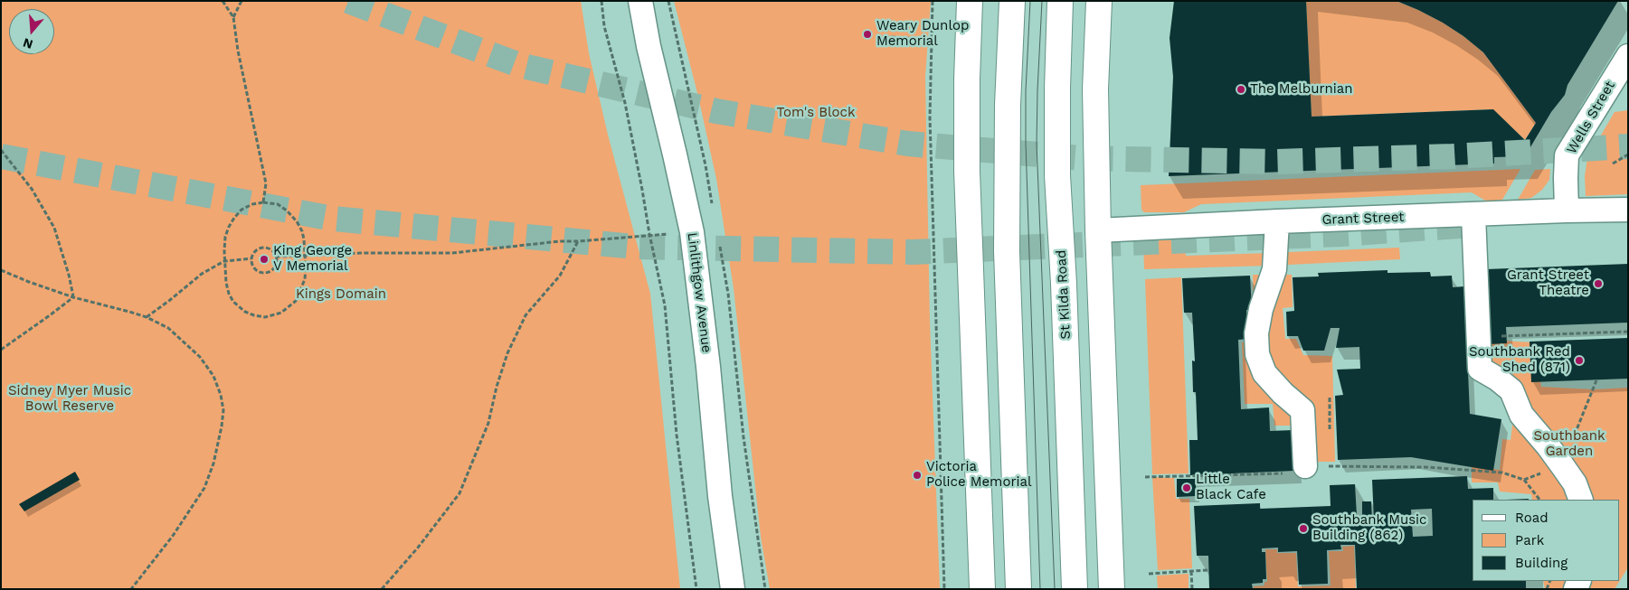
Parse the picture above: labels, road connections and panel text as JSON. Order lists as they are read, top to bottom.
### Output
{
  "streets": {
    "main road": ["St Kilda Road"],
    "street": ["Wells Street", "Grant Street", "Linlithgow Avenue"]
  },
  "crossings": [
    ["Wells Street", "Grant Street"]
  ],
  "parks": [
    "Tom's Block",
    "Kings Domain",
    "Sidney Myer Music Bowl Reserve",
    "Southbank Garden"
  ],
  "places": [
    "Weary Dunlop Memorial",
    "The Melburnian",
    "King George V Memorial",
    "Grant Street Theatre",
    "Southbank Red Shed (871)",
    "Victoria Police Memorial",
    "Little Black Cafe",
    "Southbank Music Building (862)"
  ],
  "legend": ["Road", "Park", "Building"],
  "north": "bottom"
}
